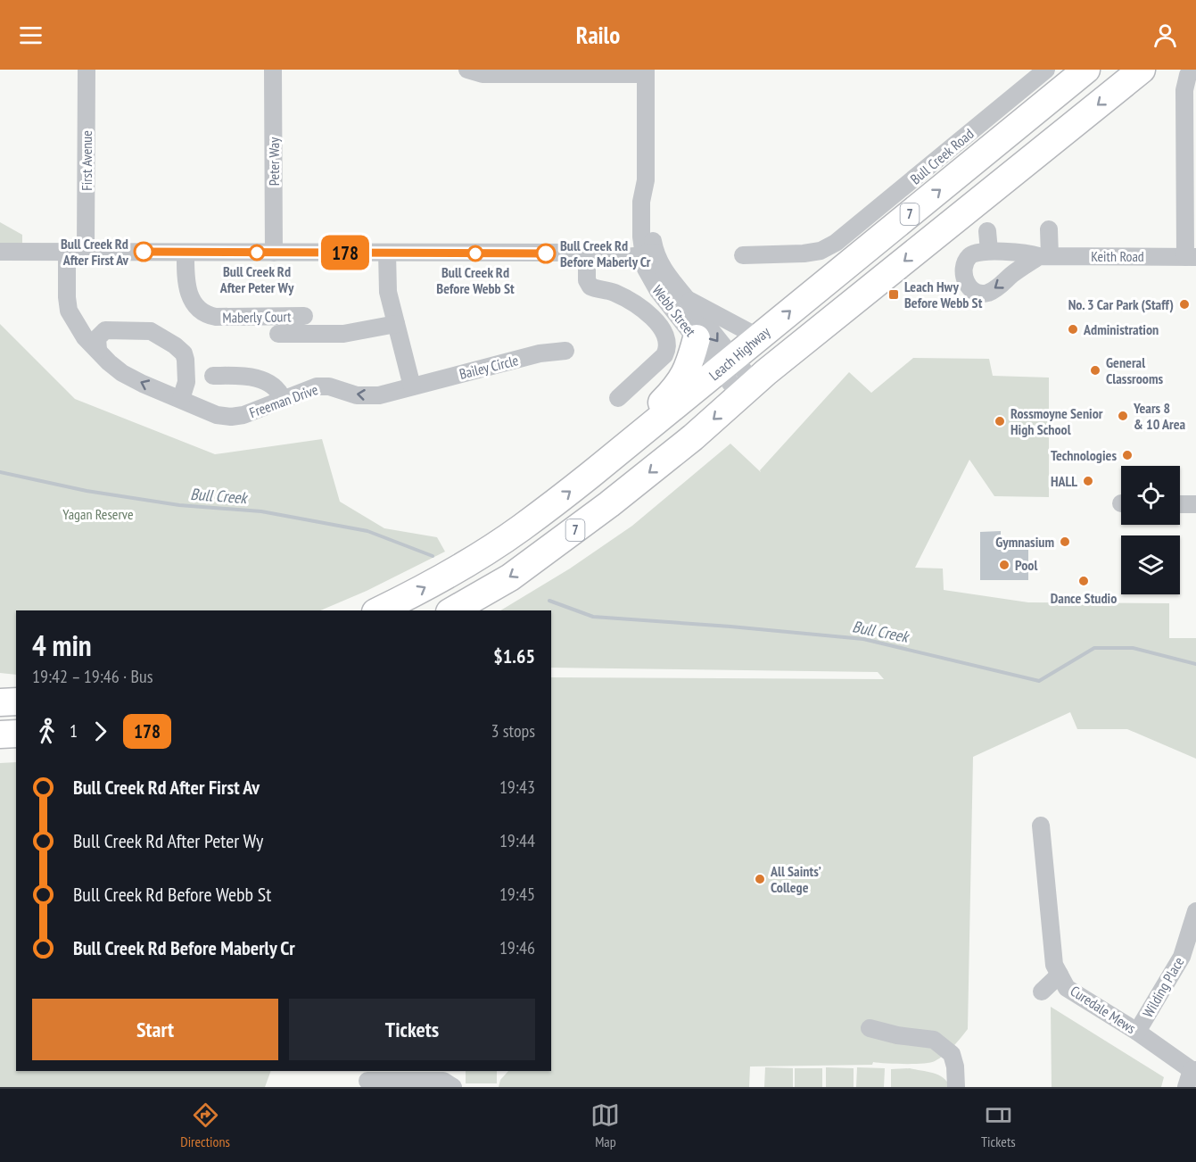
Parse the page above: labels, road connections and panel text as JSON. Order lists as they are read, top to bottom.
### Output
{
  "streets": {
    "highway": ["7", "Leach Highway"],
    "street": [
      "Bull Creek Road",
      "First Avenue",
      "Peter Way",
      "Keith Road",
      "Webb Street",
      "Maberly Court",
      "Bailey Circle",
      "Freeman Drive",
      "Wilding Place",
      "Curedale Mews"
    ]
  },
  "crossings": [
    ["7", "Webb Street"],
    ["Webb Street", "Leach Highway"],
    ["Bailey Circle", "Freeman Drive"],
    ["Wilding Place", "Curedale Mews"]
  ],
  "water": ["Bull Creek"],
  "parks": ["Yagan Reserve"],
  "places": {
    "other": [
      "Bull Creek Rd After First Av",
      "Bull Creek Rd After Peter Wy",
      "Bull Creek Rd Before Webb St",
      "Bull Creek Rd Before Maberly Cr",
      "No. 3 Car Park (Staff)",
      "Administration",
      "General Classrooms",
      "Years 8 & 10 Area",
      "Rossmoyne Senior High School",
      "Technologies",
      "HALL",
      "Gymnasium",
      "Pool",
      "Dance Studio",
      "All Saints’ College"
    ],
    "transit": ["Leach Hwy Before Webb St"]
  },
  "lines": ["bus line 178"],
  "page": {
    "header": "Railo",
    "on_map": "178",
    "heading": ["4 min", "19:42 – 19:46 · Bus", "$1.65"],
    "legs": ["1", "178", "3 stops"],
    "list": [
      {
        "name": "Bull Creek Rd After First Av",
        "value": "19:43"
      },
      {
        "name": "Bull Creek Rd After Peter Wy",
        "value": "19:44"
      },
      {
        "name": "Bull Creek Rd Before Webb St",
        "value": "19:45"
      },
      {
        "name": "Bull Creek Rd Before Maberly Cr",
        "value": "19:46"
      }
    ],
    "buttons": ["Start", "Tickets"],
    "tabs": ["Directions", "Map", "Tickets"]
  }
}
